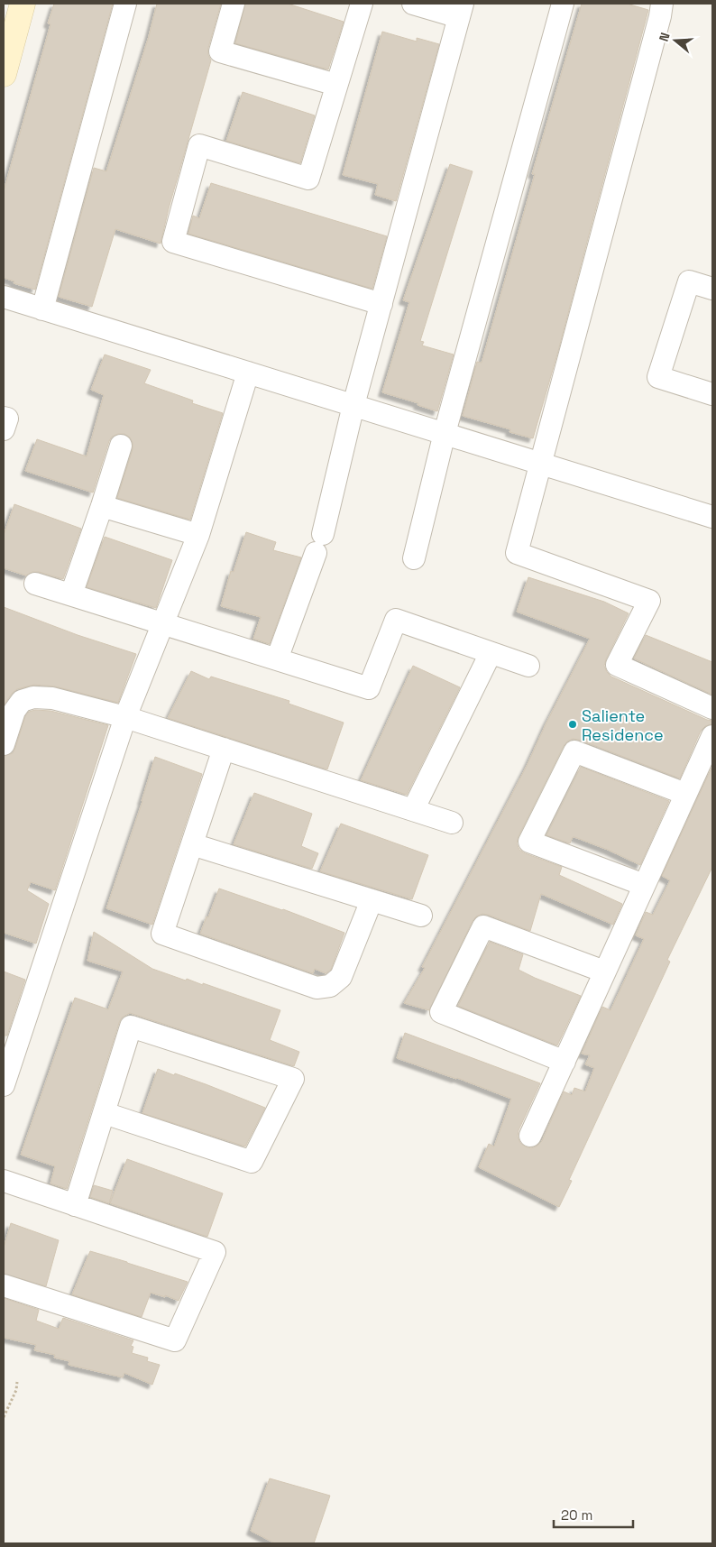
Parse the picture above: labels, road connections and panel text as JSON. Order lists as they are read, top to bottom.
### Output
{
  "places": ["Saliente Residence"],
  "scale_bar": "20 m",
  "north": "left"
}
